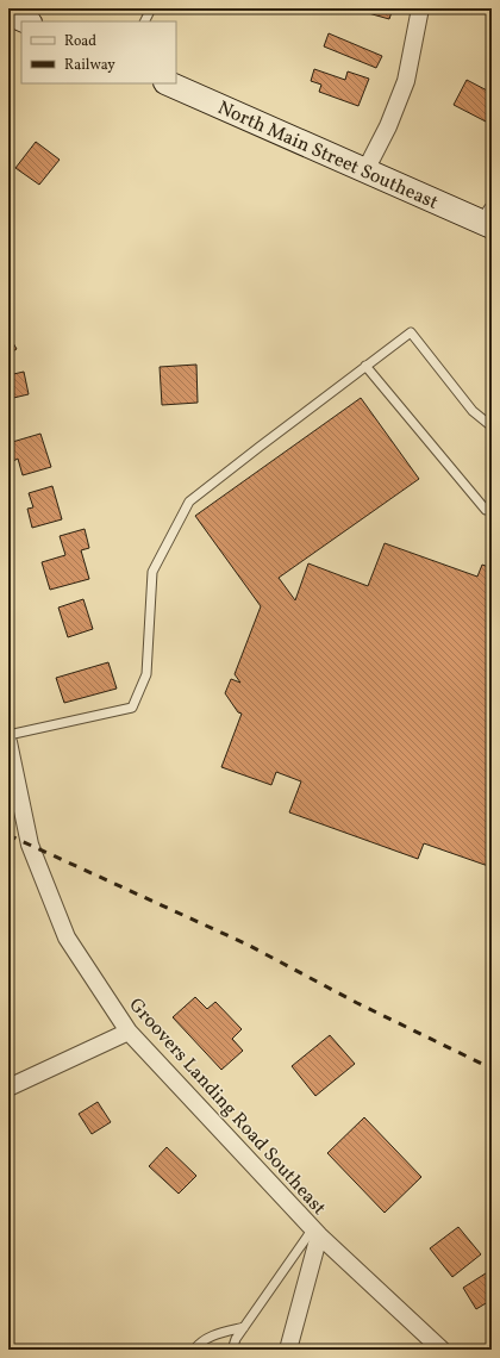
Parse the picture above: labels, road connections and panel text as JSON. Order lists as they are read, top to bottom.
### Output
{
  "streets": {
    "street": ["North Main Street Southeast", "Groovers Landing Road Southeast"]
  },
  "legend": ["Road", "Railway"]
}
